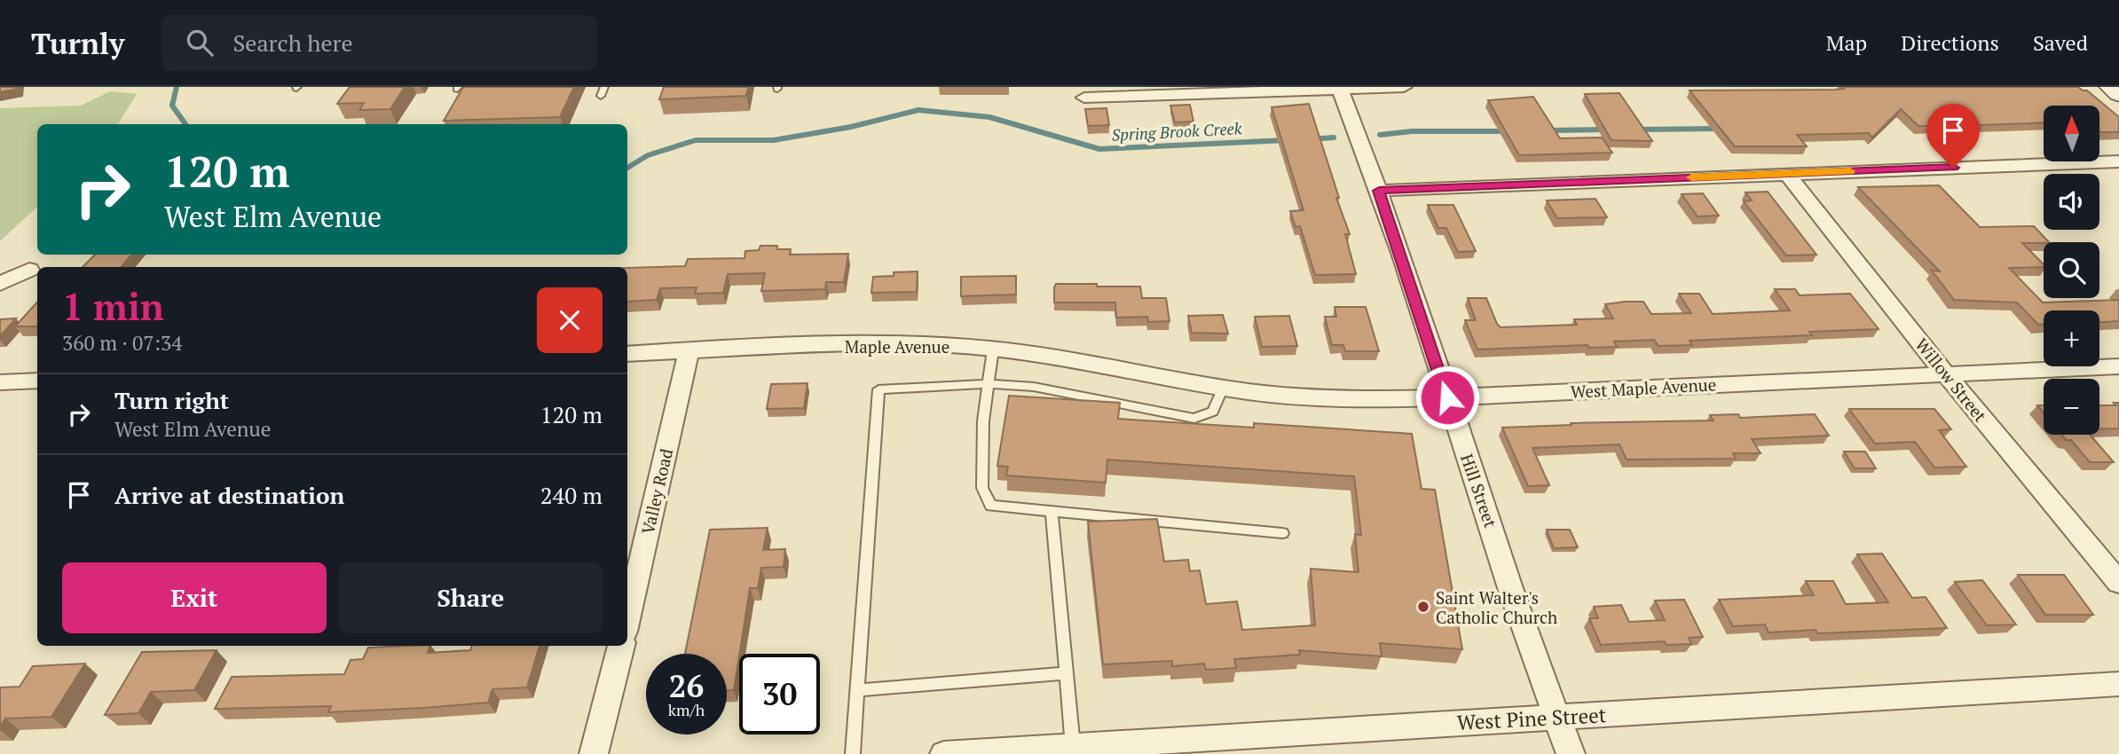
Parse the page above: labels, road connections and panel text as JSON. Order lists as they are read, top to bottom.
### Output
{
  "streets": {
    "street": [
      "Maple Avenue",
      "Willow Street",
      "West Maple Avenue",
      "Hill Street",
      "Valley Road",
      "West Pine Street"
    ]
  },
  "crossings": [
    ["Maple Avenue", "West Maple Avenue"],
    ["Maple Avenue", "Valley Road"],
    ["Willow Street", "West Maple Avenue"],
    ["West Maple Avenue", "Hill Street"],
    ["Hill Street", "West Pine Street"]
  ],
  "water": ["Spring Brook Creek"],
  "places": ["Saint Walter's Catholic Church"],
  "north": "top",
  "page": {
    "header": "Turnly",
    "search": "Search here",
    "nav": ["Map", "Directions", "Saved"],
    "map_buttons": ["+", "−"],
    "turn": ["120 m", "West Elm Avenue"],
    "heading": ["1 min", "360 m · 07:34"],
    "list": [
      {
        "name": "Turn right",
        "note": "West Elm Avenue",
        "value": "120 m"
      },
      {
        "name": "Arrive at destination",
        "value": "240 m"
      }
    ],
    "buttons": ["Exit", "Share"],
    "speed": "26 km/h",
    "limit": "30"
  }
}
